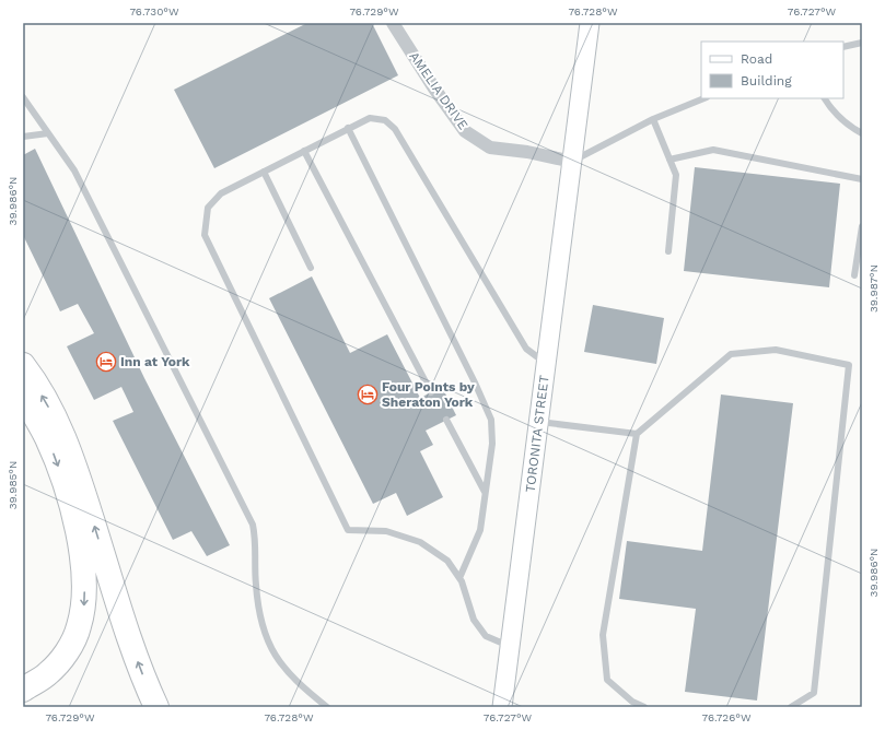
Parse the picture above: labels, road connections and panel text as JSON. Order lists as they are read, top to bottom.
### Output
{
  "streets": {
    "street": ["AMELIA DRIVE", "TORONITA STREET"]
  },
  "crossings": [
    ["AMELIA DRIVE", "TORONITA STREET"]
  ],
  "places": {
    "hotel": ["Inn at York", "Four Points by Sheraton York"]
  },
  "legend": ["Road", "Building"],
  "coordinates": [
    "76.730°W",
    "76.729°W",
    "76.728°W",
    "76.727°W",
    "39.986°N",
    "39.987°N",
    "39.985°N",
    "76.726°W"
  ]
}
